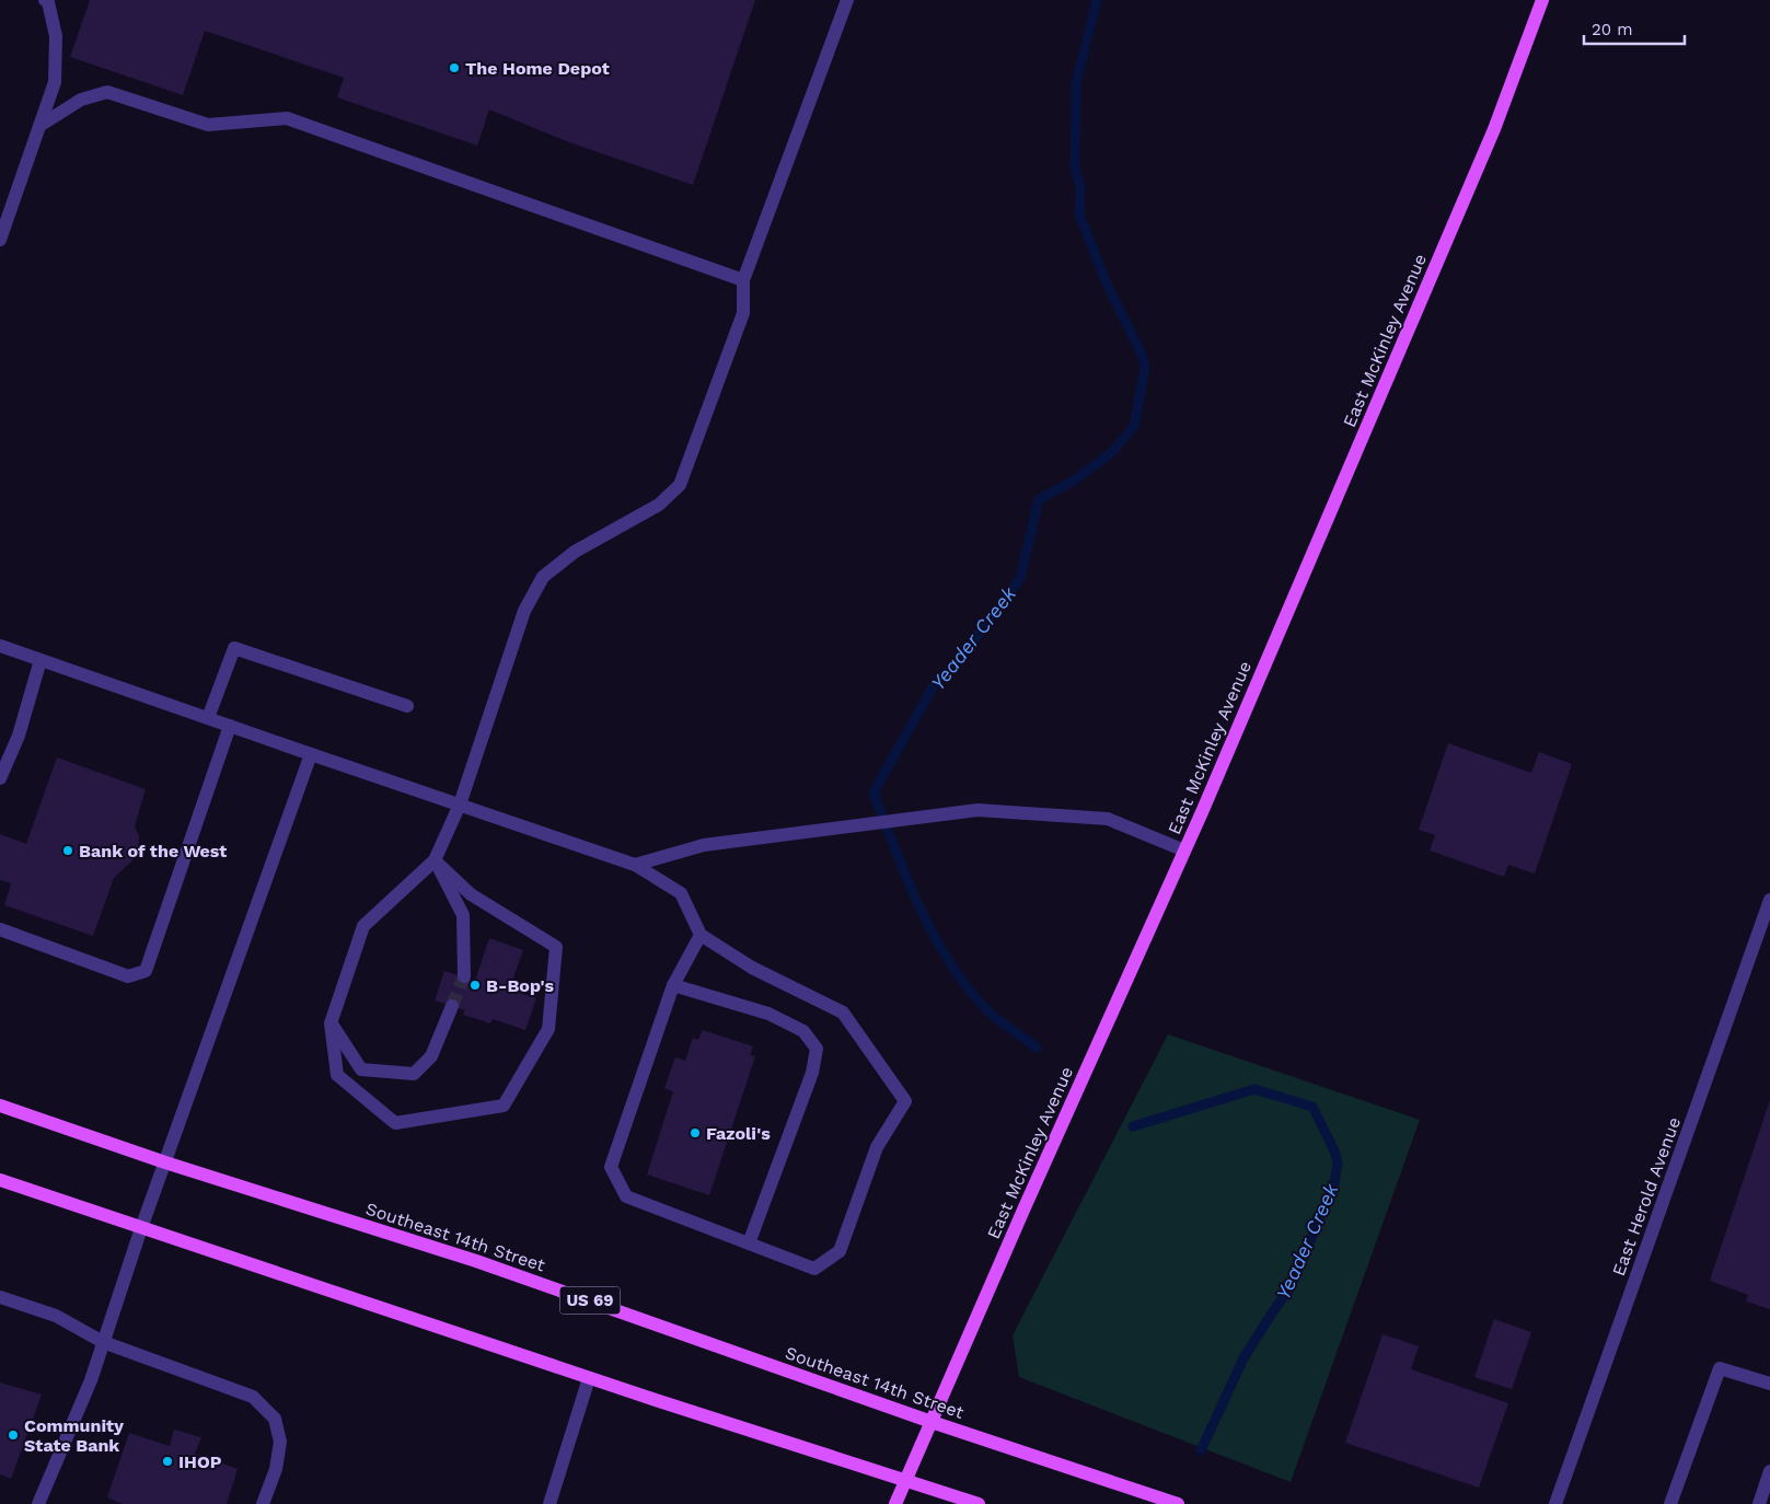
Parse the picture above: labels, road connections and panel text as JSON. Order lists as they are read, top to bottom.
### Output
{
  "streets": {
    "main road": ["East McKinley Avenue", "Southeast 14th Street", "US 69"],
    "street": ["East Herold Avenue"]
  },
  "crossings": [
    ["East McKinley Avenue", "Southeast 14th Street"]
  ],
  "water": ["Yeader Creek"],
  "places": [
    "The Home Depot",
    "Bank of the West",
    "B-Bop's",
    "Fazoli's",
    "Community State Bank",
    "IHOP"
  ],
  "scale_bar": "20 m"
}
